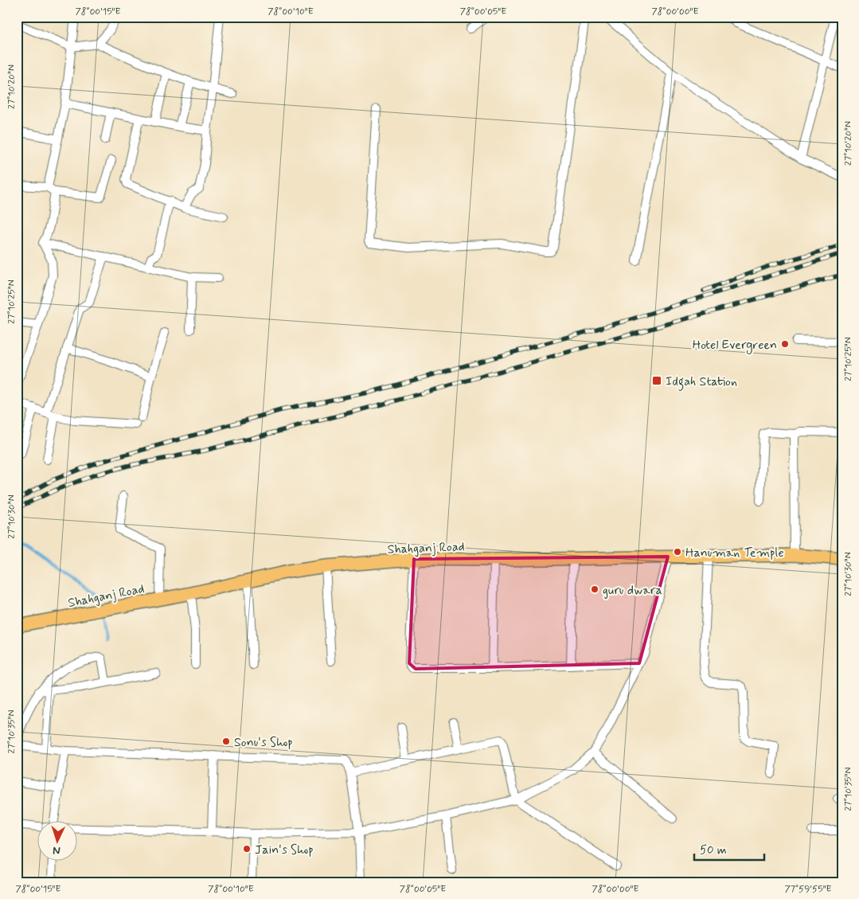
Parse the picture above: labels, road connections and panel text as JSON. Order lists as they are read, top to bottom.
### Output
{
  "streets": {
    "main road": ["Shahganj Road"]
  },
  "places": {
    "other": [
      "Hotel Evergreen",
      "Hanuman Temple",
      "guru dwara",
      "Sonu's Shop",
      "Jain's Shop"
    ],
    "transit": ["Idgah Station"]
  },
  "scale_bar": "50 m",
  "north": "bottom",
  "coordinates": [
    "78°00'15\"E",
    "78°00'10\"E",
    "78°00'05\"E",
    "78°00'00\"E",
    "27°10'20\"N",
    "27°10'25\"N",
    "27°10'30\"N",
    "27°10'35\"N",
    "77°59'55\"E"
  ]
}
